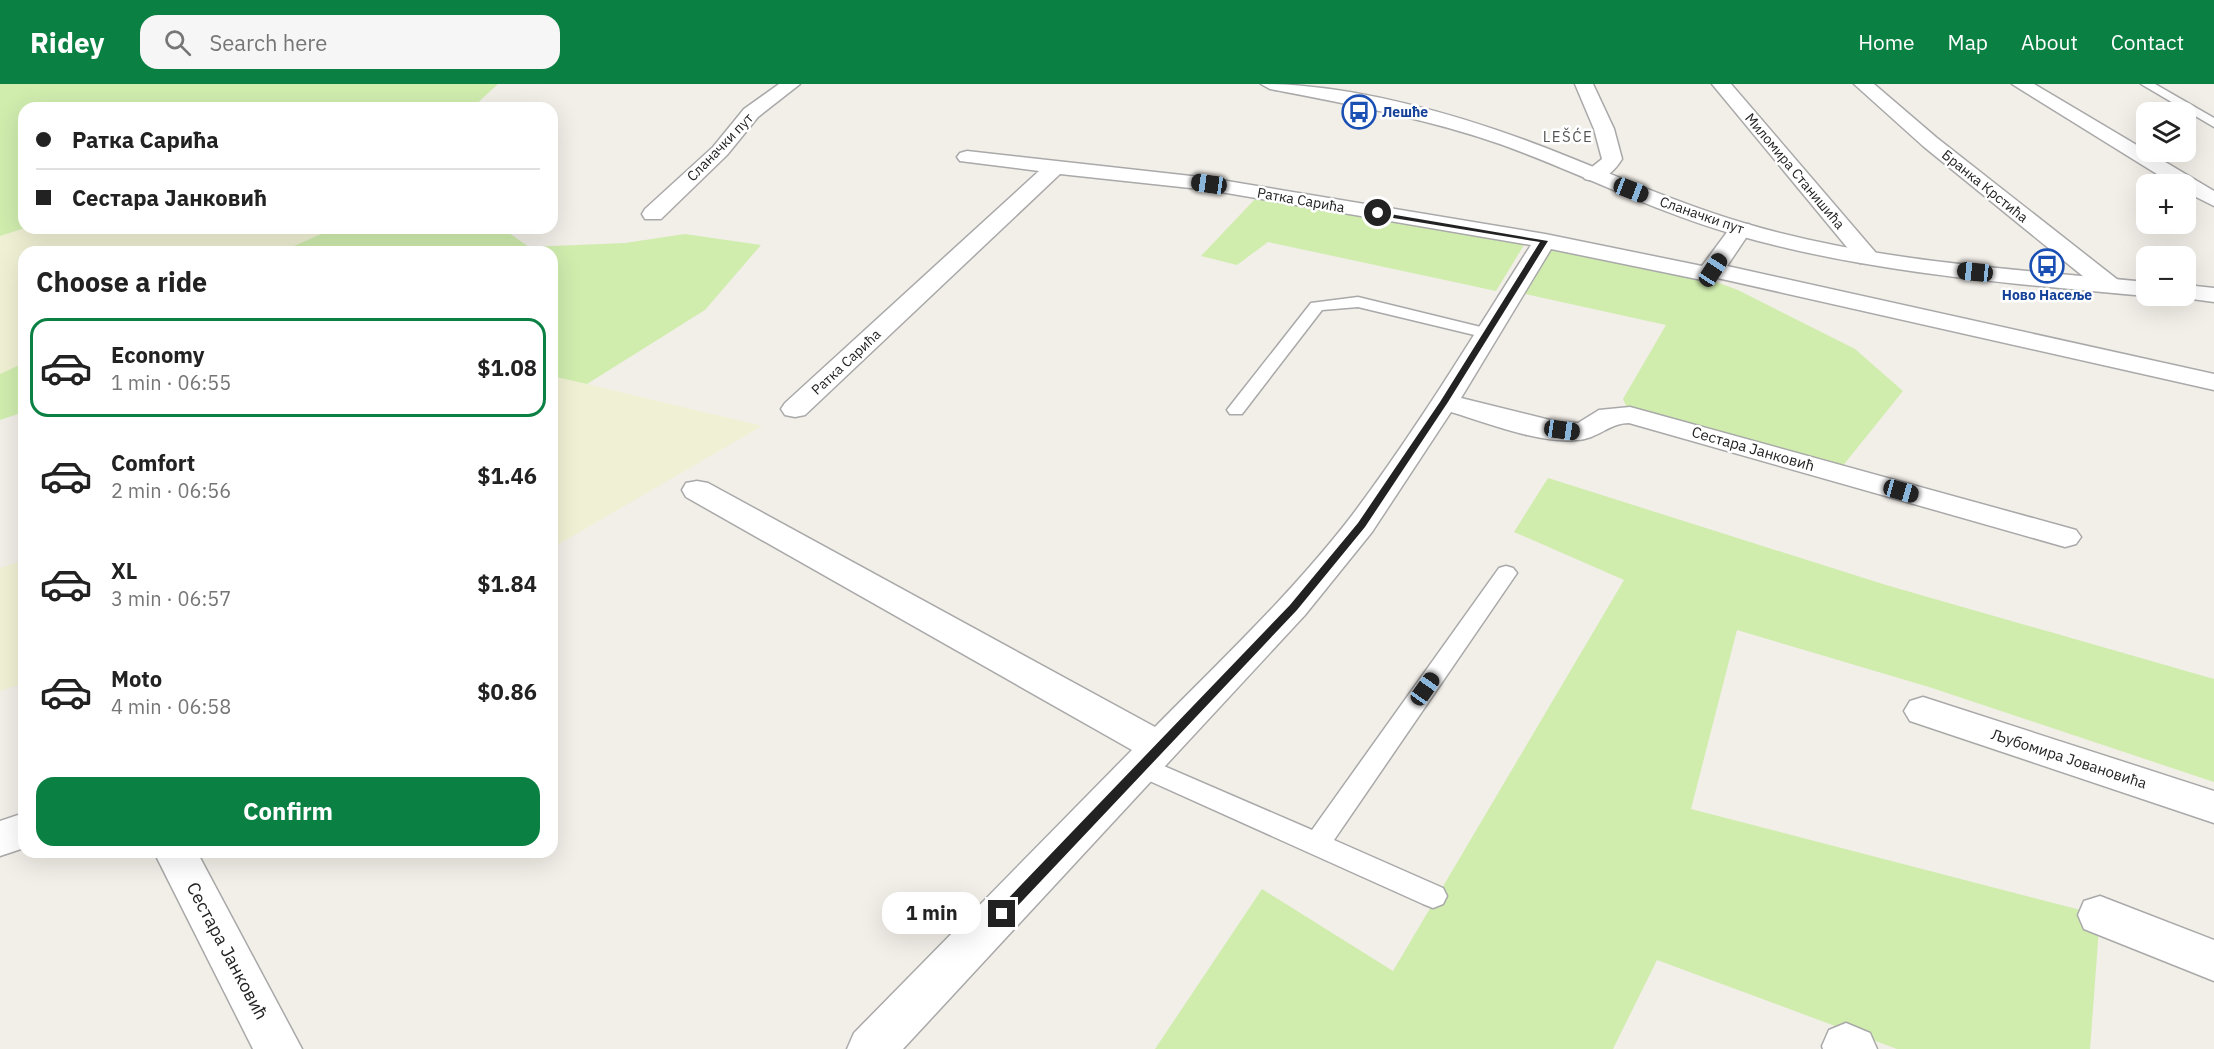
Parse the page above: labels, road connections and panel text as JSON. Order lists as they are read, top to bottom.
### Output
{
  "streets": {
    "street": [
      "Сланачки пут",
      "Миломира Станишића",
      "Бранка Крстића",
      "Ратка Сарића",
      "Сестара Јанковић",
      "Љубомира Јовановића"
    ]
  },
  "crossings": [
    ["Сланачки пут", "Миломира Станишића"],
    ["Сланачки пут", "Бранка Крстића"]
  ],
  "districts": ["LEŠĆE"],
  "places": {
    "bus stop": ["Лешће", "Ново Насеље"]
  },
  "page": {
    "header": "Ridey",
    "search": "Search here",
    "nav": [
      "Home",
      "Map",
      "About",
      "Contact"
    ],
    "map_buttons": ["+", "−"],
    "banner": ["Ратка Сарића", "Сестара Јанковић"],
    "heading": "Choose a ride",
    "list": [
      {
        "name": "Economy",
        "note": "1 min · 06:55",
        "value": "$1.08"
      },
      {
        "name": "Comfort",
        "note": "2 min · 06:56",
        "value": "$1.46"
      },
      {
        "name": "XL",
        "note": "3 min · 06:57",
        "value": "$1.84"
      },
      {
        "name": "Moto",
        "note": "4 min · 06:58",
        "value": "$0.86"
      }
    ],
    "buttons": "Confirm",
    "bubble": "1 min"
  }
}
